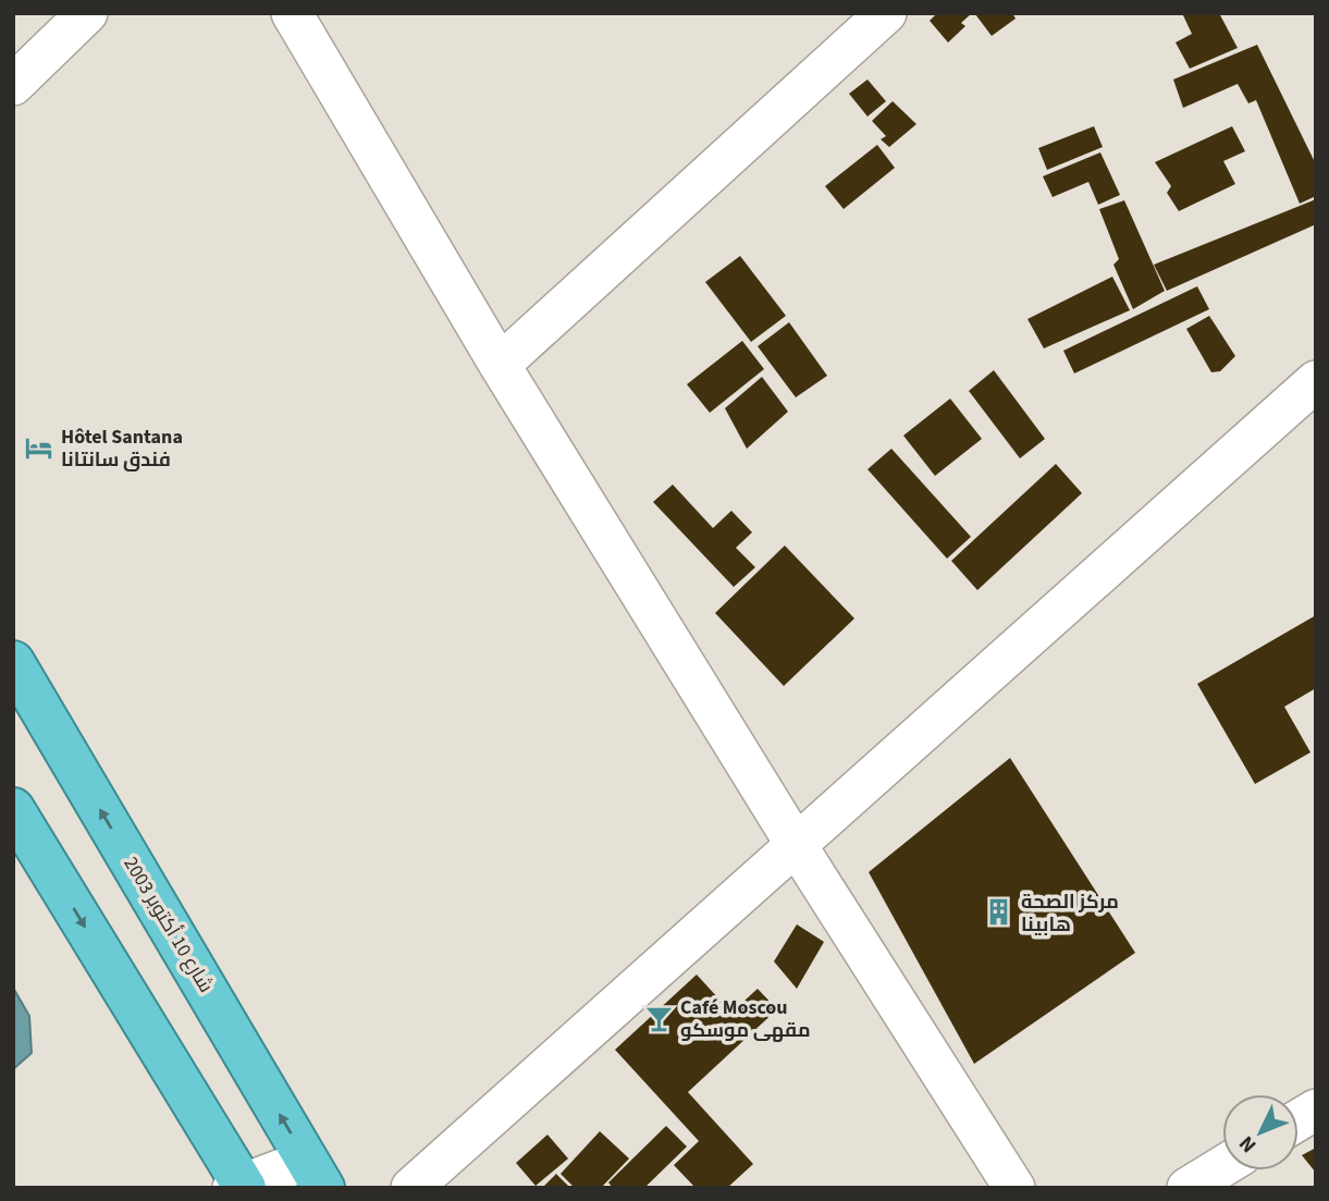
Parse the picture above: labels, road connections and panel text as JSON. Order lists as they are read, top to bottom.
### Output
{
  "streets": {
    "highway": ["شارع 10 أكتوبر 2003"]
  },
  "places": {
    "hotel": ["Hôtel Santana فندق سانتانا"],
    "building": ["مركز الصحة هابينا"],
    "bar": ["Café Moscou مقهى موسكو"]
  },
  "north": "bottom left"
}
